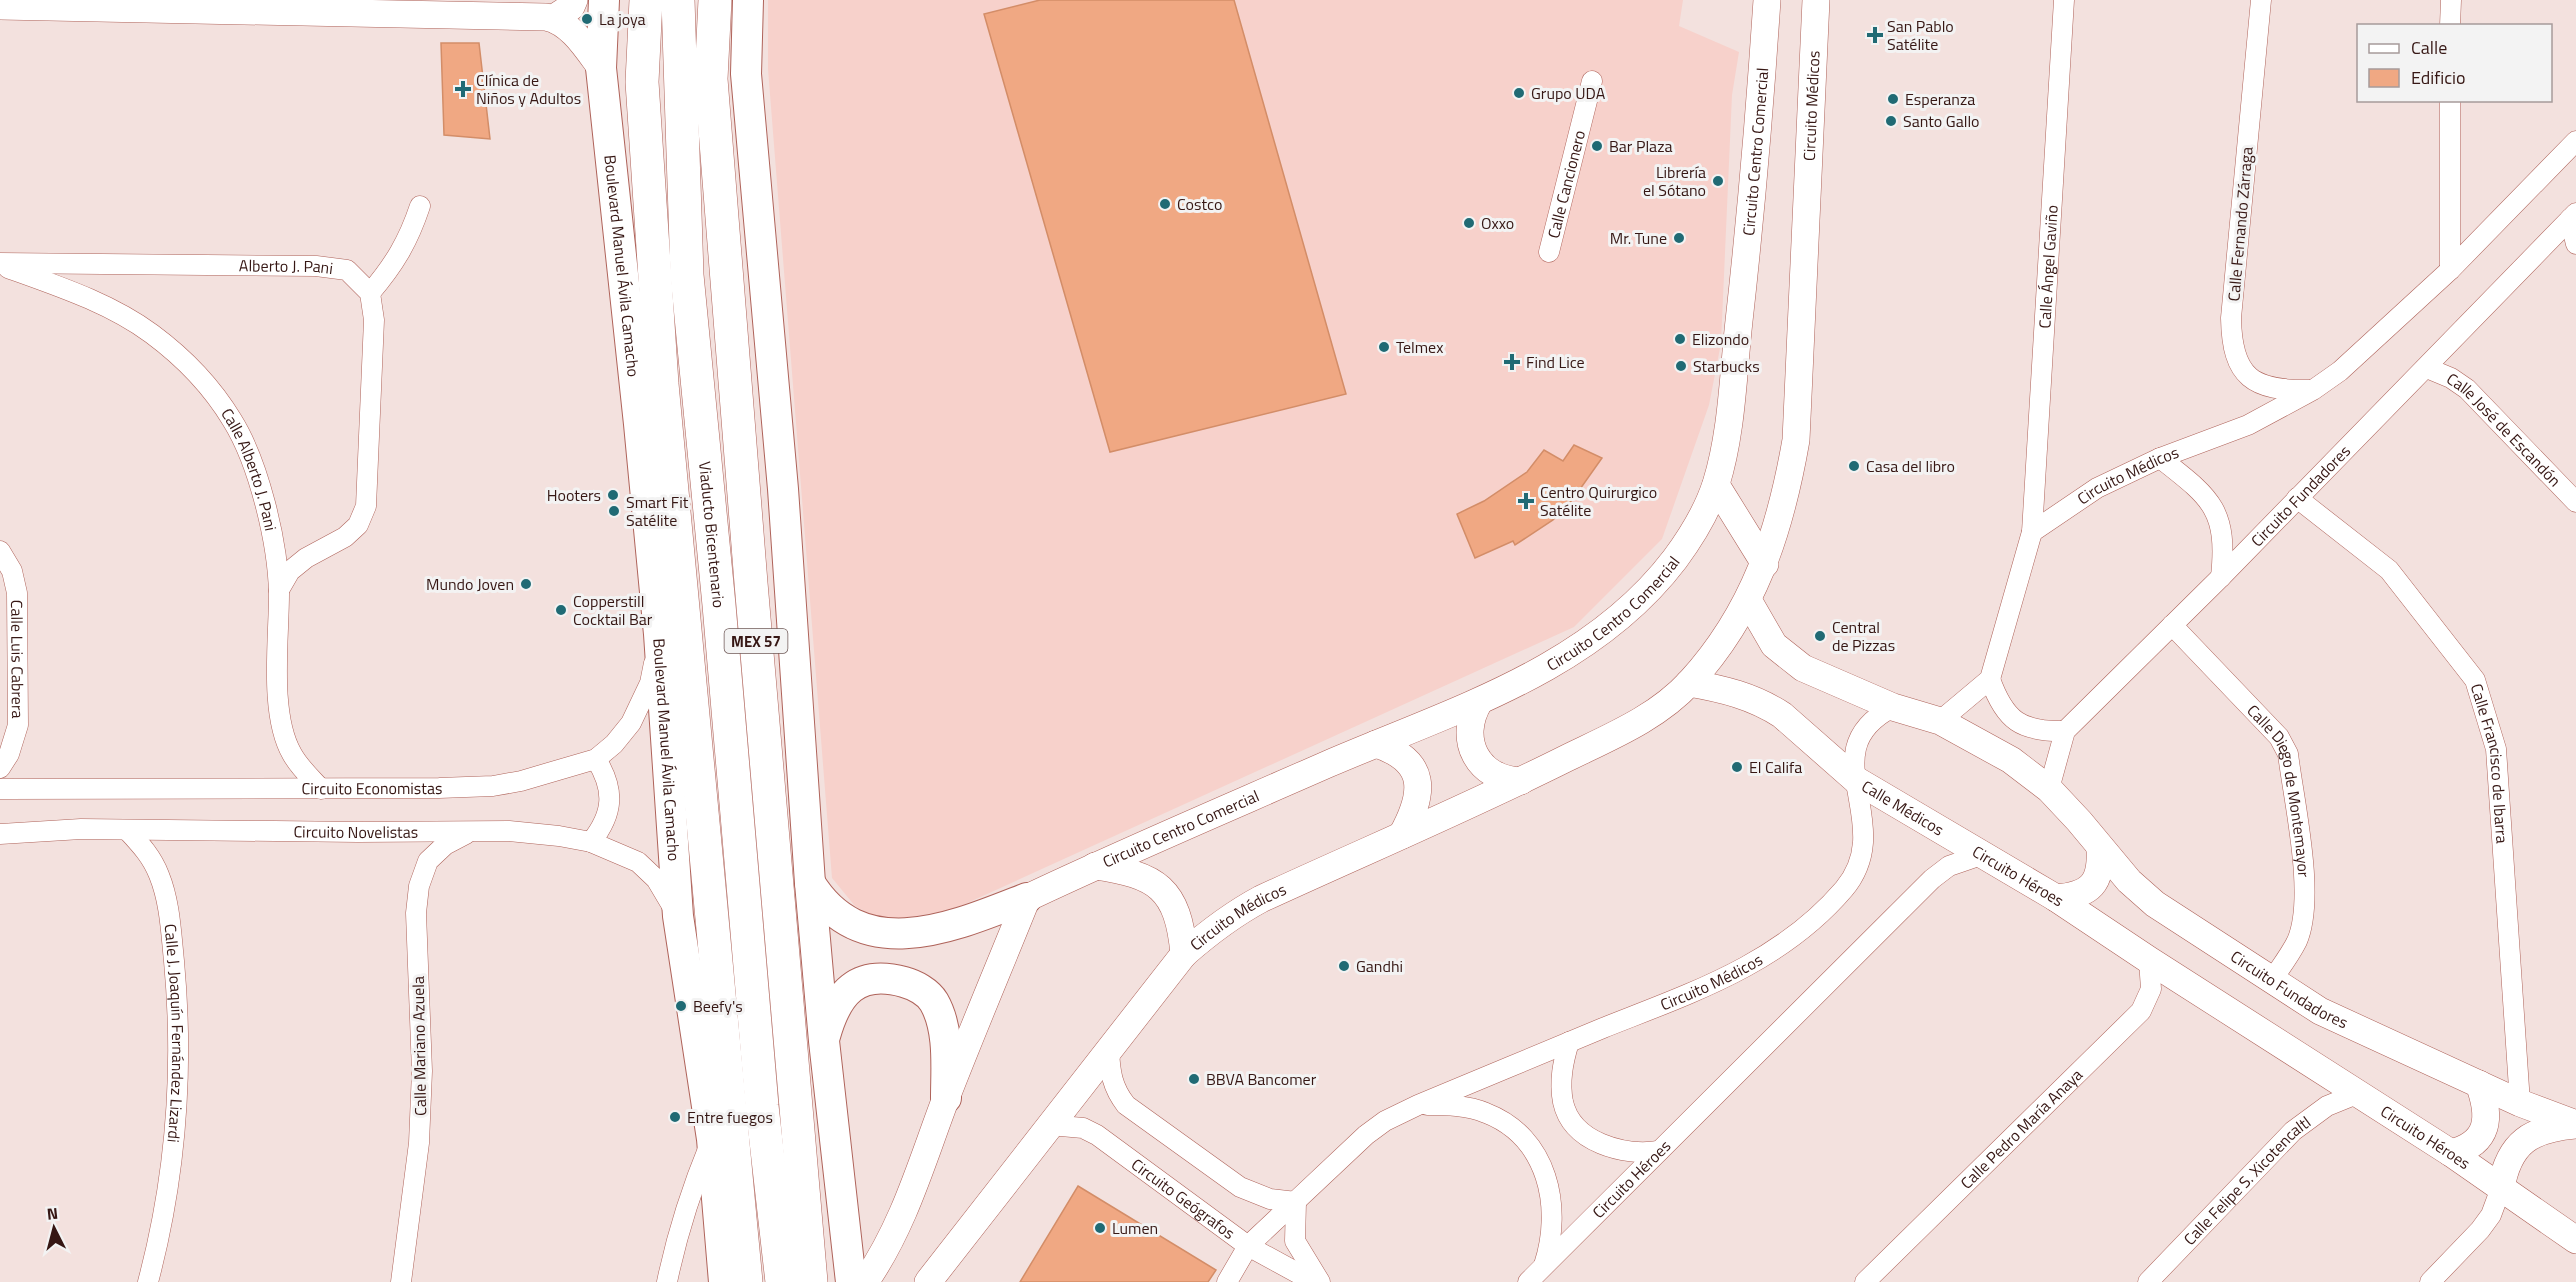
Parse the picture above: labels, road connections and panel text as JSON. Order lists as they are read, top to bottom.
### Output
{
  "streets": {
    "highway": ["Boulevard Manuel Ávila Camacho", "Viaducto Bicentenario", "MEX 57"],
    "main road": [
      "Circuito Médicos",
      "Circuito Centro Comercial",
      "Circuito Fundadores",
      "Calle Médicos",
      "Circuito Héroes"
    ],
    "street": [
      "Calle Cancionero",
      "Calle Fernando Zárraga",
      "Calle Ángel Gaviño",
      "Alberto J. Pani",
      "Calle José de Escandón",
      "Calle Alberto J. Pani",
      "Calle Luis Cabrera",
      "Calle Francisco de Ibarra",
      "Circuito Economistas",
      "Calle Diego de Montemayor",
      "Circuito Novelistas",
      "Calle J. Joaquín Fernández Lizardi",
      "Calle Mariano Azuela",
      "Calle Pedro María Anaya",
      "Calle Felipe S. Xicotencaltl",
      "Circuito Geógrafos"
    ]
  },
  "crossings": [
    ["Circuito Médicos", "Calle Fernando Zárraga"],
    ["Circuito Médicos", "Calle Ángel Gaviño"],
    ["Circuito Médicos", "Calle Médicos"],
    ["Circuito Médicos", "Circuito Geógrafos"],
    ["Boulevard Manuel Ávila Camacho", "Circuito Economistas"],
    ["Boulevard Manuel Ávila Camacho", "Circuito Novelistas"],
    ["Alberto J. Pani", "Calle Alberto J. Pani"],
    ["Calle José de Escandón", "Circuito Fundadores"],
    ["Calle Alberto J. Pani", "Circuito Economistas"],
    ["Circuito Fundadores", "Calle Francisco de Ibarra"],
    ["Circuito Fundadores", "Calle Diego de Montemayor"],
    ["Calle Médicos", "Circuito Héroes"],
    ["Circuito Novelistas", "Calle J. Joaquín Fernández Lizardi"],
    ["Circuito Novelistas", "Calle Mariano Azuela"],
    ["Circuito Héroes", "Calle Pedro María Anaya"],
    ["Circuito Héroes", "Calle Felipe S. Xicotencaltl"]
  ],
  "places": {
    "other": [
      "La joya",
      "Grupo UDA",
      "Esperanza",
      "Santo Gallo",
      "Bar Plaza",
      "Librería el Sótano",
      "Costco",
      "Oxxo",
      "Mr. Tune",
      "Elizondo",
      "Telmex",
      "Starbucks",
      "Casa del libro",
      "Hooters",
      "Smart Fit Satélite",
      "Mundo Joven",
      "Copperstill Cocktail Bar",
      "Central de Pizzas",
      "El Califa",
      "Gandhi",
      "Beefy's",
      "BBVA Bancomer",
      "Entre fuegos",
      "Lumen"
    ],
    "health": [
      "San Pablo Satélite",
      "Clínica de Niños y Adultos",
      "Find Lice",
      "Centro Quirurgico Satélite"
    ]
  },
  "legend": ["Calle", "Edificio"],
  "north": "top"
}
